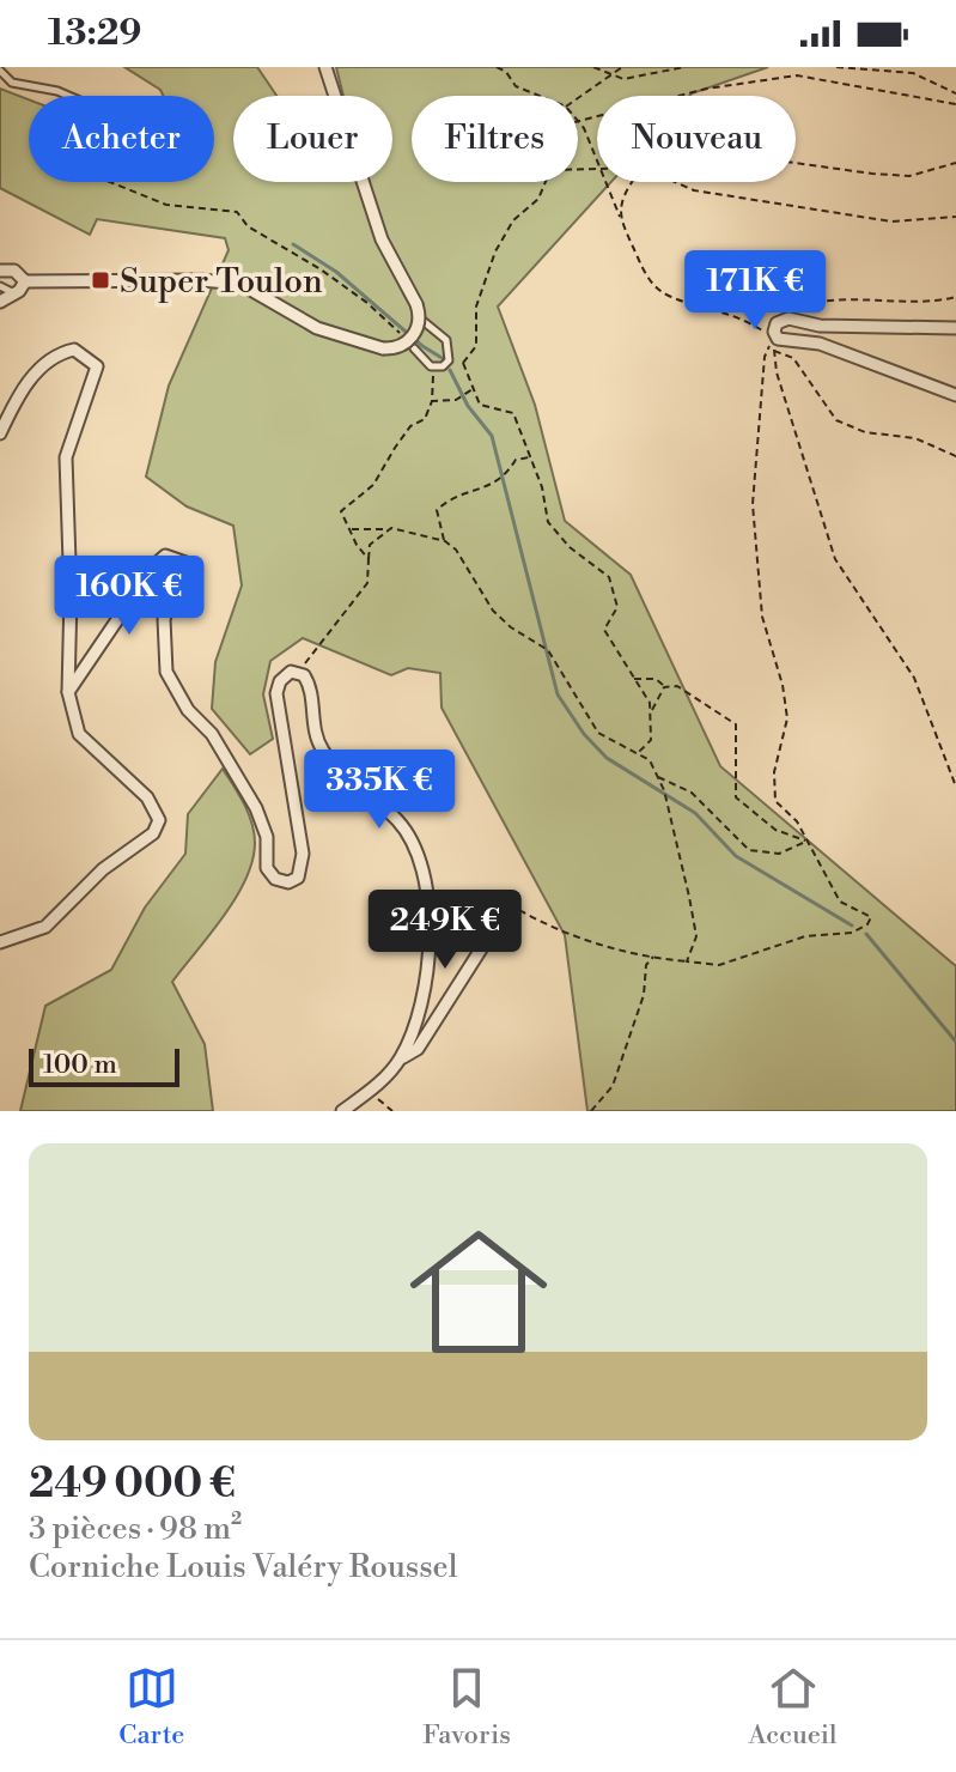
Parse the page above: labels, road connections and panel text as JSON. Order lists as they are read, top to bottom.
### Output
{
  "places": {
    "transit": ["Super Toulon"]
  },
  "scale_bar": "100 m",
  "page": {
    "status": "13:29",
    "chip": [
      "Acheter",
      "Louer",
      "Filtres",
      "Nouveau"
    ],
    "price": [
      "171K €",
      "160K €",
      "335K €",
      "249K €"
    ],
    "scale": "100 m",
    "list": [
      {
        "name": "249 000 €",
        "note": "3 pièces · 98 m² · Corniche Louis Valéry Roussel"
      }
    ],
    "tabs": ["Carte", "Favoris", "Accueil"]
  }
}
